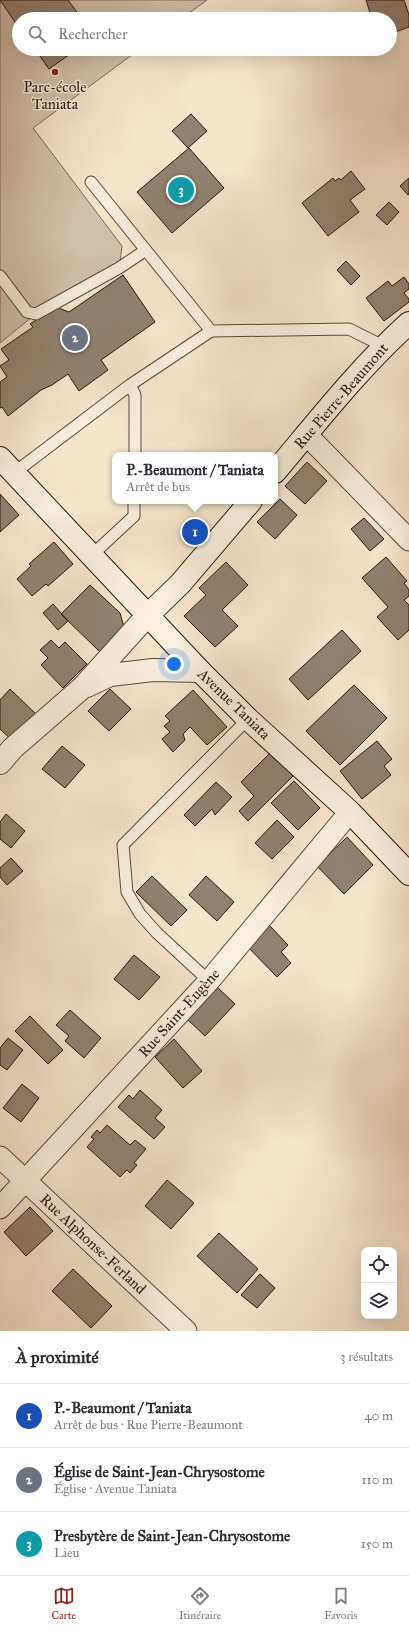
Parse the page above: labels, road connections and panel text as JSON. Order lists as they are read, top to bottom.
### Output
{
  "streets": {
    "main road": ["Rue Pierre-Beaumont", "Avenue Taniata"],
    "street": ["Rue Saint-Eugène", "Rue Alphonse-Ferland"]
  },
  "crossings": [
    ["Avenue Taniata", "Rue Saint-Eugène"],
    ["Rue Saint-Eugène", "Rue Alphonse-Ferland"]
  ],
  "places": ["Parc-école Taniata"],
  "page": {
    "search": "Rechercher",
    "pins": ["3", "2", "1"],
    "popup": ["P.-Beaumont / Taniata", "Arrêt de bus"],
    "heading": ["À proximité", "3 résultats"],
    "list": [
      {
        "mark": "1",
        "name": "P.-Beaumont / Taniata",
        "note": "Arrêt de bus · Rue Pierre-Beaumont",
        "value": "40 m"
      },
      {
        "mark": "2",
        "name": "Église de Saint-Jean-Chrysostome",
        "note": "Église · Avenue Taniata",
        "value": "110 m"
      },
      {
        "mark": "3",
        "name": "Presbytère de Saint-Jean-Chrysostome",
        "note": "Lieu",
        "value": "150 m"
      }
    ],
    "nav": ["Carte", "Itinéraire", "Favoris"]
  }
}
